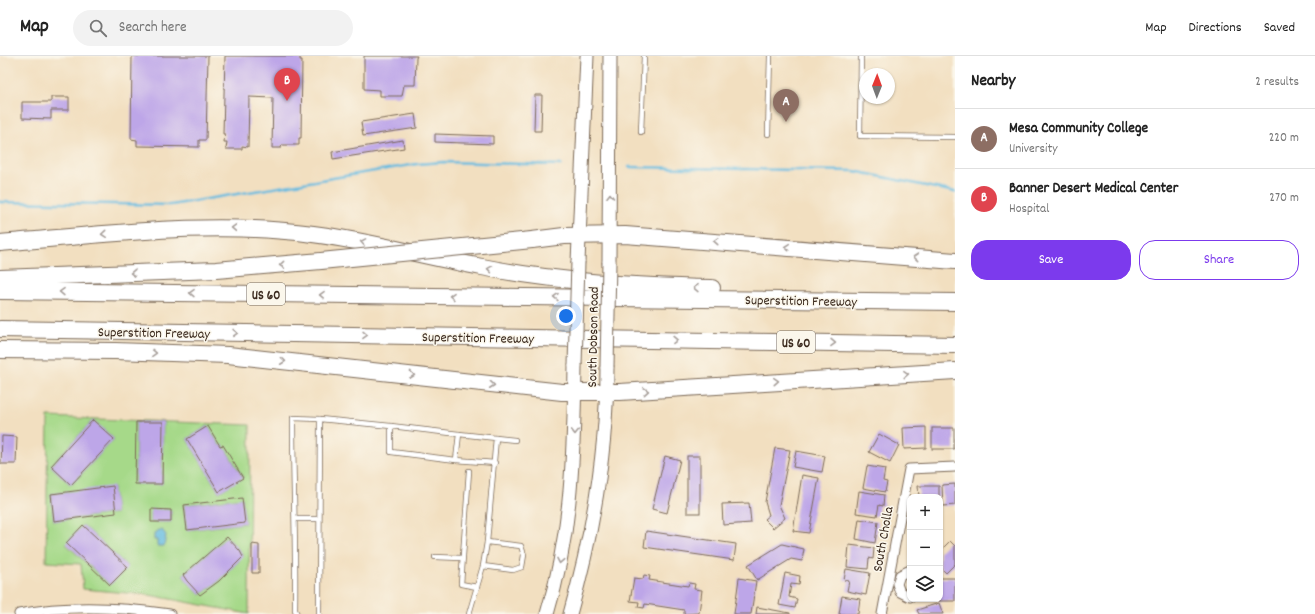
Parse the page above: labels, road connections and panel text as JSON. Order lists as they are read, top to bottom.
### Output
{
  "streets": {
    "highway": ["US 60", "Superstition Freeway"],
    "main road": ["South Dobson Road"],
    "street": ["South Cholla"]
  },
  "north": "top",
  "page": {
    "header": "Map",
    "search": "Search here",
    "nav": ["Map", "Directions", "Saved"],
    "heading": ["Nearby", "2 results"],
    "pins": ["B", "A"],
    "list": [
      {
        "mark": "A",
        "name": "Mesa Community College",
        "note": "University",
        "value": "220 m"
      },
      {
        "mark": "B",
        "name": "Banner Desert Medical Center",
        "note": "Hospital",
        "value": "270 m"
      }
    ],
    "buttons": ["Save", "Share"],
    "map_buttons": ["+", "−"]
  }
}
